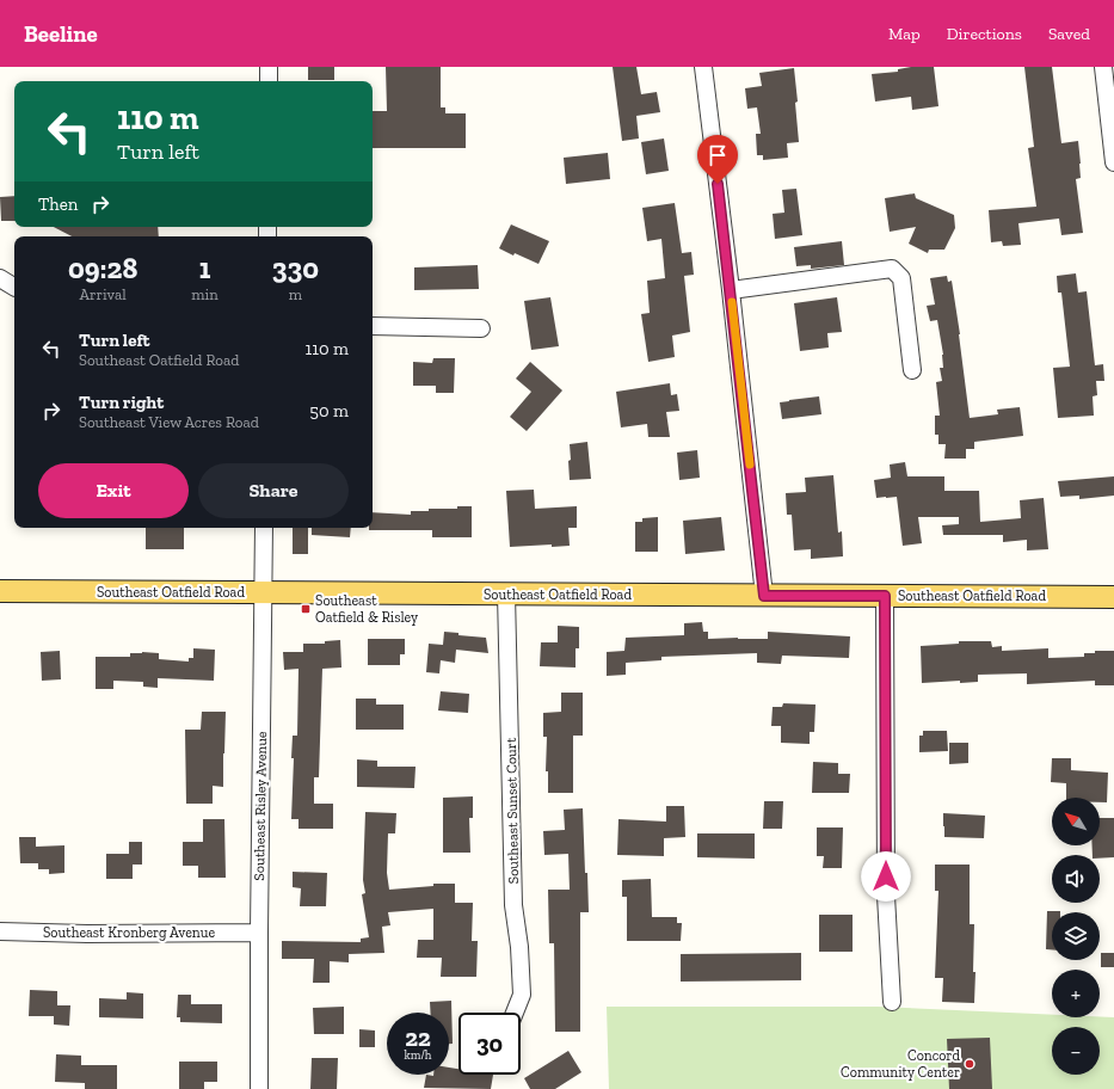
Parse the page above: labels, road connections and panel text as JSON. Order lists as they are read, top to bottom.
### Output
{
  "streets": {
    "main road": ["Southeast Oatfield Road"],
    "street": ["Southeast Risley Avenue", "Southeast Sunset Court", "Southeast Kronberg Avenue"]
  },
  "crossings": [
    ["Southeast Oatfield Road", "Southeast Risley Avenue"],
    ["Southeast Oatfield Road", "Southeast Sunset Court"],
    ["Southeast Risley Avenue", "Southeast Kronberg Avenue"]
  ],
  "places": {
    "transit": ["Southeast Oatfield & Risley"],
    "other": ["Concord Community Center"]
  },
  "north": "top left",
  "page": {
    "header": "Beeline",
    "nav": ["Map", "Directions", "Saved"],
    "turn": ["110 m", "Turn left"],
    "then": "Then",
    "eta": [
      "09:28",
      "Arrival",
      "1",
      "min",
      "330",
      "m"
    ],
    "list": [
      {
        "name": "Turn left",
        "note": "Southeast Oatfield Road",
        "value": "110 m"
      },
      {
        "name": "Turn right",
        "note": "Southeast View Acres Road",
        "value": "50 m"
      }
    ],
    "buttons": ["Exit", "Share"],
    "map_buttons": ["+", "−"],
    "speed": "22 km/h",
    "limit": "30"
  }
}
